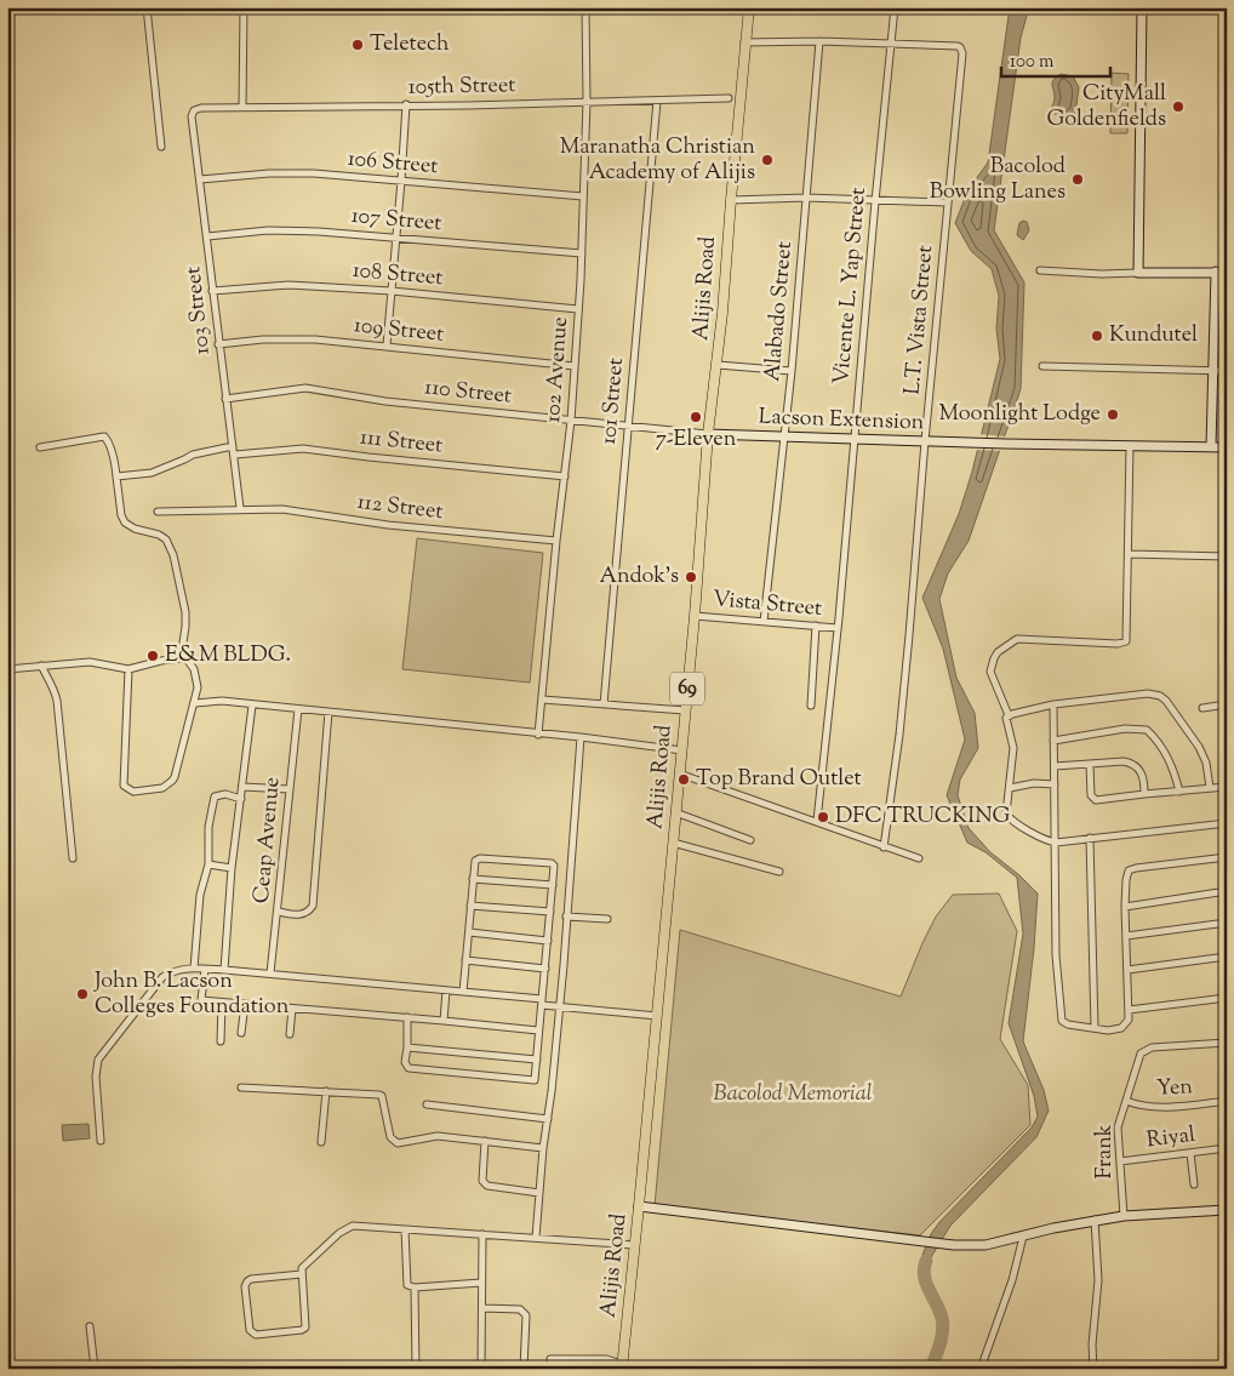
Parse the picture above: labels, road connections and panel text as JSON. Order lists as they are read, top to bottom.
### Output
{
  "streets": {
    "main road": ["Alijis Road", "69"],
    "street": [
      "105th Street",
      "106 Street",
      "107 Street",
      "108 Street",
      "Vicente L. Yap Street",
      "103 Street",
      "Alabado Street",
      "L.T. Vista Street",
      "109 Street",
      "102 Avenue",
      "110 Street",
      "101 Street",
      "Lacson Extension",
      "111 Street",
      "112 Street",
      "Vista Street",
      "Ceap Avenue",
      "Yen",
      "Riyal",
      "Frank"
    ]
  },
  "crossings": [
    ["105th Street", "103 Street"],
    ["105th Street", "102 Avenue"],
    ["105th Street", "101 Street"],
    ["106 Street", "103 Street"],
    ["106 Street", "102 Avenue"],
    ["107 Street", "103 Street"],
    ["107 Street", "102 Avenue"],
    ["108 Street", "103 Street"],
    ["108 Street", "102 Avenue"],
    ["Vicente L. Yap Street", "L.T. Vista Street"],
    ["Vicente L. Yap Street", "Lacson Extension"],
    ["Vicente L. Yap Street", "Vista Street"],
    ["Alijis Road", "110 Street"],
    ["Alijis Road", "Lacson Extension"],
    ["Alijis Road", "Vista Street"],
    ["103 Street", "109 Street"],
    ["103 Street", "110 Street"],
    ["103 Street", "111 Street"],
    ["103 Street", "112 Street"],
    ["Alabado Street", "Lacson Extension"],
    ["Alabado Street", "Vista Street"],
    ["L.T. Vista Street", "Lacson Extension"],
    ["109 Street", "102 Avenue"],
    ["102 Avenue", "110 Street"],
    ["102 Avenue", "111 Street"],
    ["102 Avenue", "112 Street"],
    ["110 Street", "101 Street"],
    ["110 Street", "Lacson Extension"],
    ["Yen", "Frank"],
    ["Riyal", "Frank"]
  ],
  "parks": ["Bacolod Memorial"],
  "places": [
    "Teletech",
    "CityMall Goldenfields",
    "Maranatha Christian Academy of Alijis",
    "Bacolod Bowling Lanes",
    "Kundutel",
    "Moonlight Lodge",
    "7-Eleven",
    "Andok's",
    "E&M BLDG.",
    "Top Brand Outlet",
    "DFC TRUCKING",
    "John B. Lacson Colleges Foundation"
  ],
  "scale_bar": "100 m"
}
